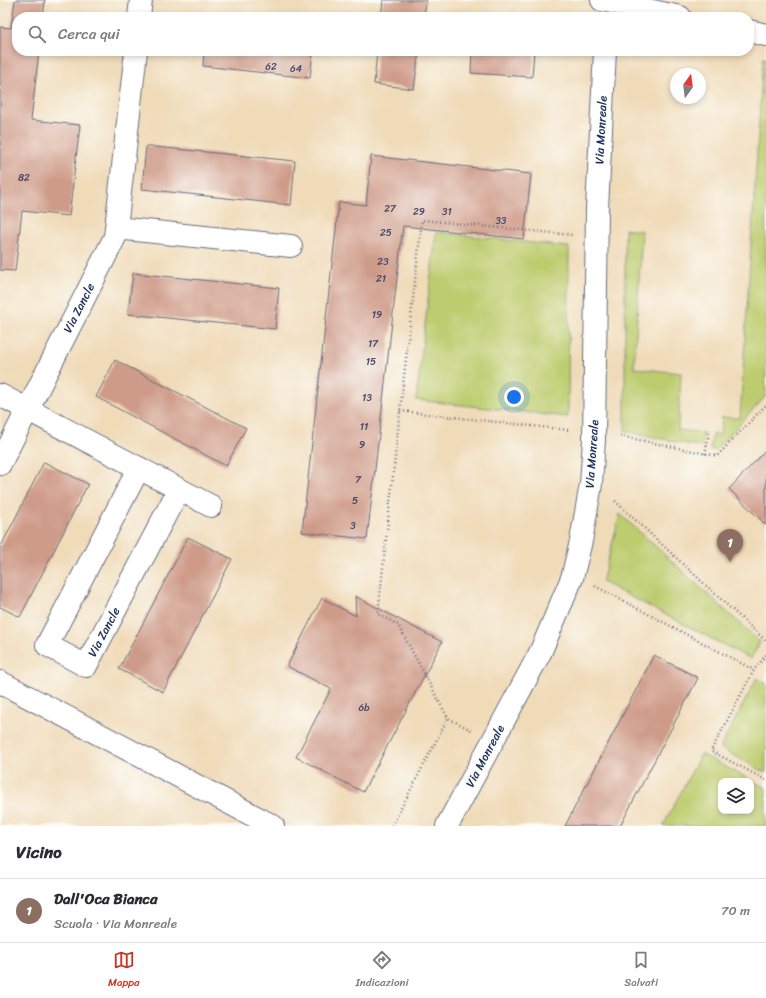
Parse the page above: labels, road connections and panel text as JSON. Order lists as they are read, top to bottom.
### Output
{
  "streets": {
    "street": ["Via Monreale", "Via Zancle"]
  },
  "house_numbers": [
    "62",
    "64",
    "82",
    "27",
    "29",
    "31",
    "33",
    "25",
    "23",
    "21",
    "19",
    "17",
    "15",
    "13",
    "11",
    "9",
    "7",
    "5",
    "3",
    "6b"
  ],
  "north": "top",
  "page": {
    "search": "Cerca qui",
    "pins": "1",
    "heading": "Vicino",
    "list": [
      {
        "mark": "1",
        "name": "Dall'Oca Bianca",
        "note": "Scuola · Via Monreale",
        "value": "70 m"
      }
    ],
    "nav": ["Mappa", "Indicazioni", "Salvati"]
  }
}
